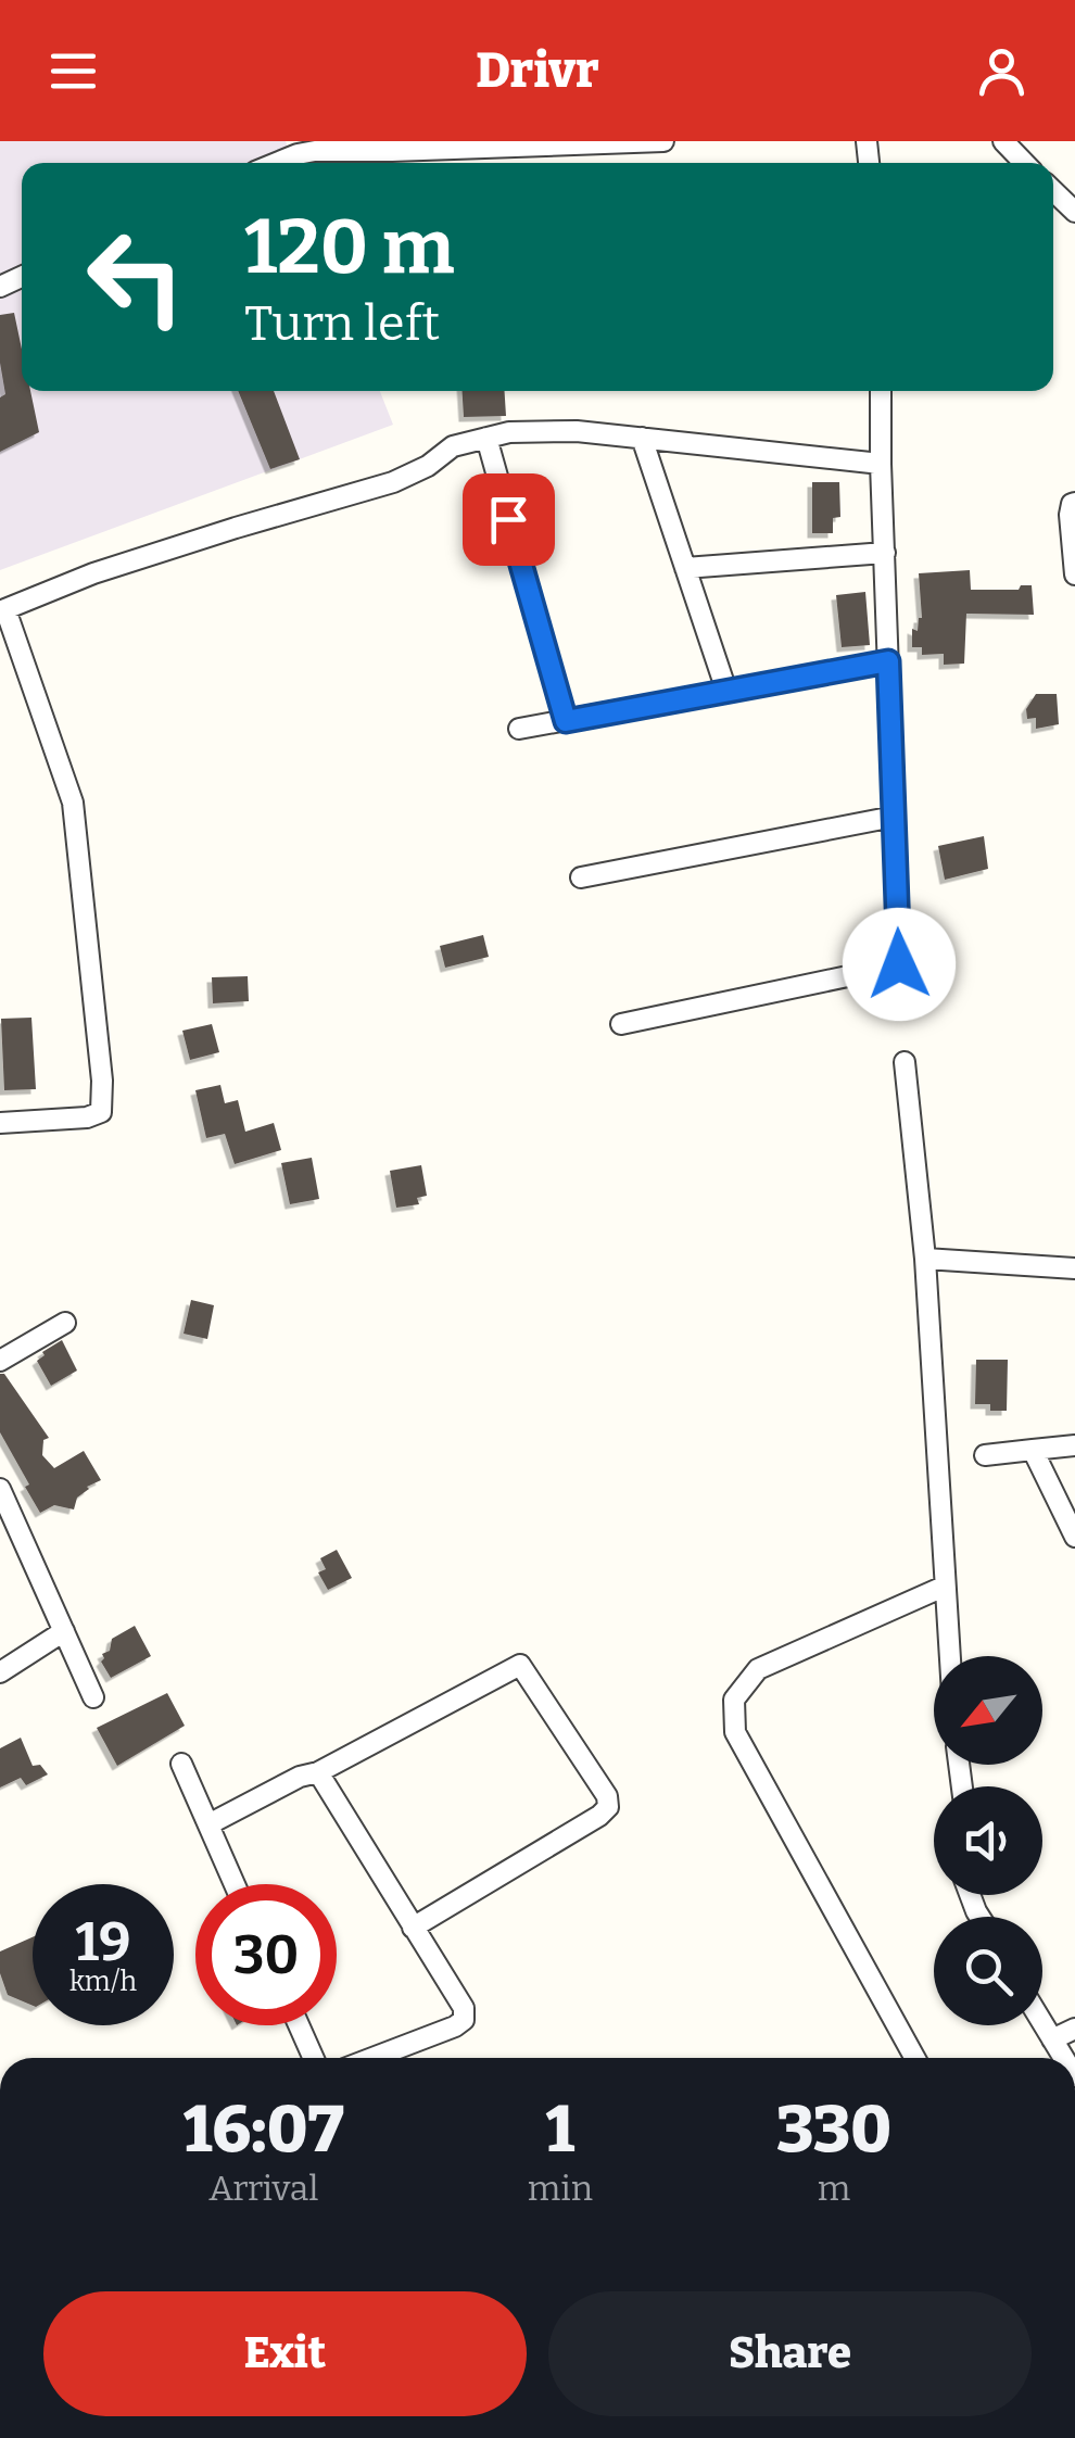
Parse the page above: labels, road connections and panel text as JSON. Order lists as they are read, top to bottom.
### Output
{
  "north": "bottom left",
  "page": {
    "header": "Drivr",
    "turn": ["120 m", "Turn left"],
    "speed": "19 km/h",
    "limit": "30",
    "eta": [
      "16:07",
      "Arrival",
      "1",
      "min",
      "330",
      "m"
    ],
    "buttons": ["Exit", "Share"]
  }
}
